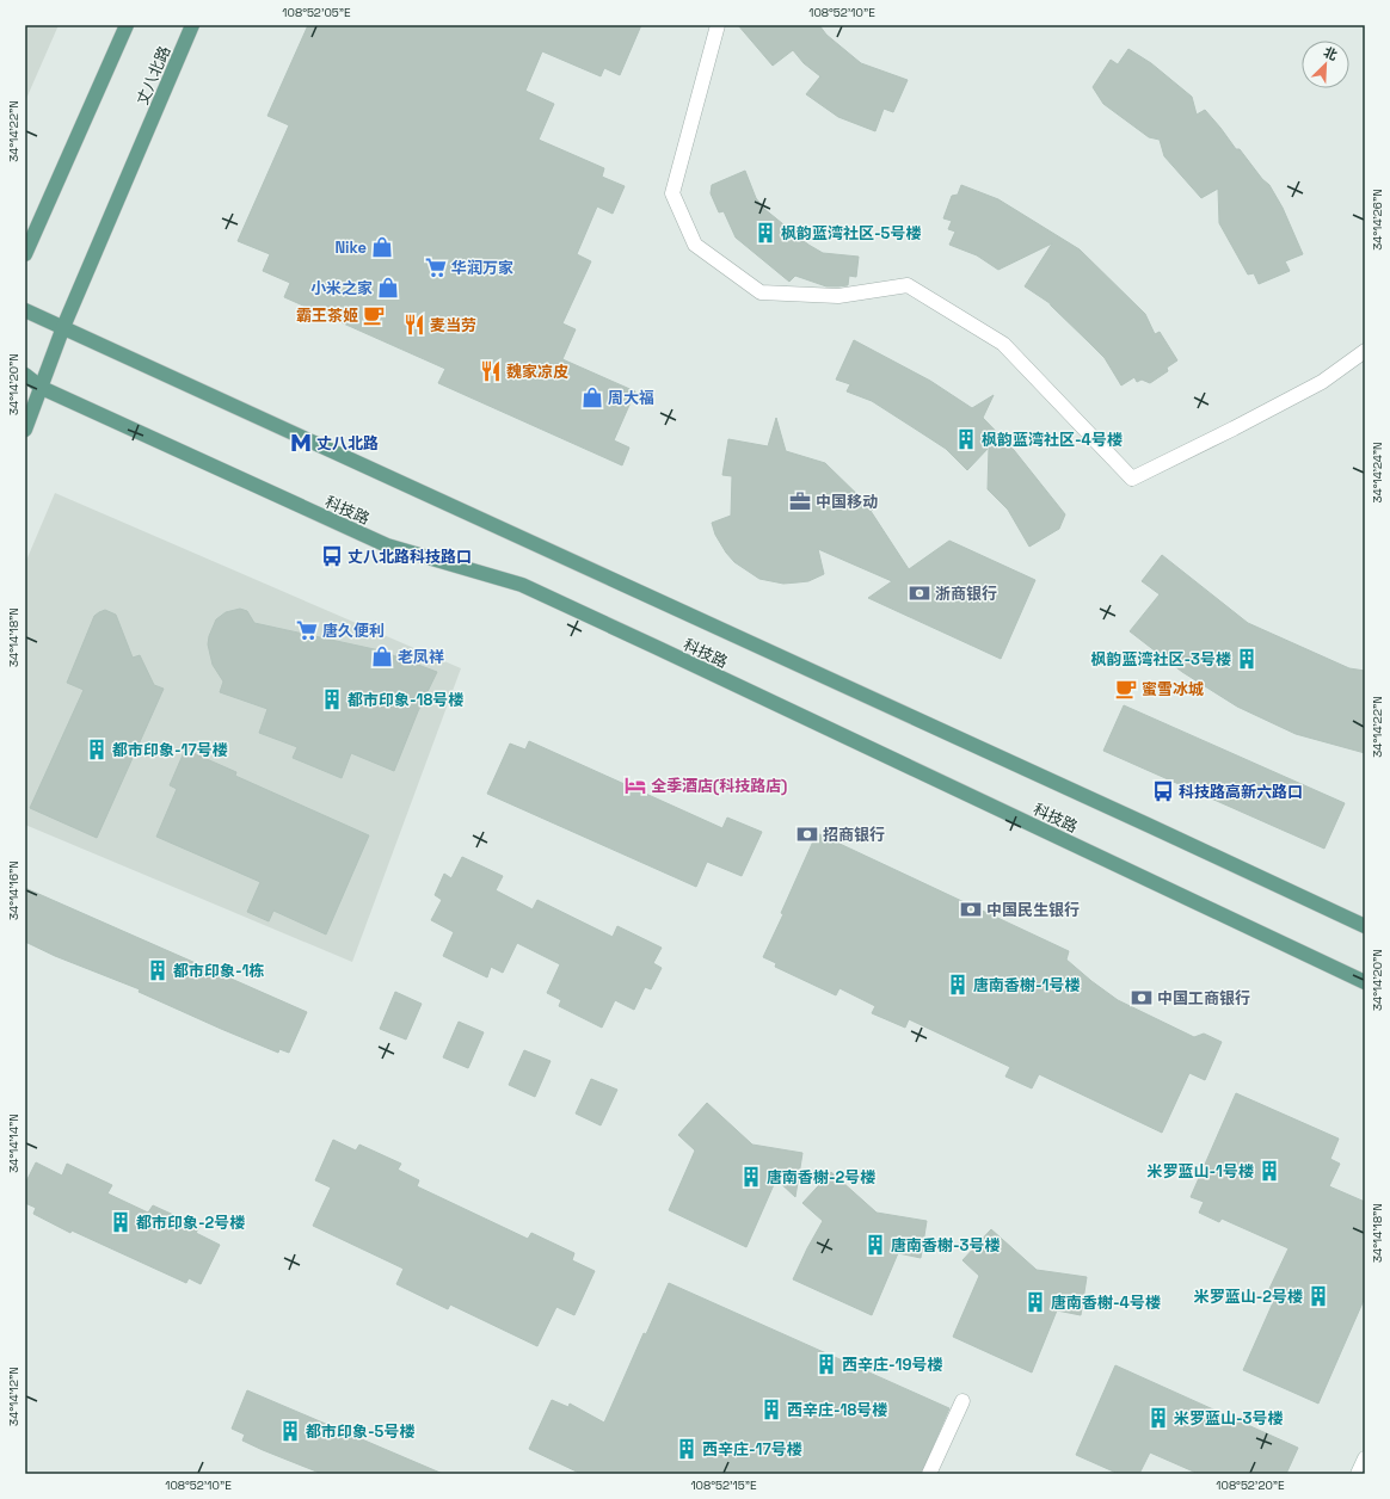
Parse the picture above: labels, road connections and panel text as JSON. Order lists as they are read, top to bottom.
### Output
{
  "streets": {
    "main road": ["丈八北路", "科技路"]
  },
  "crossings": [
    ["丈八北路", "科技路"]
  ],
  "places": {
    "building": [
      "枫韵蓝湾社区-5号楼",
      "枫韵蓝湾社区-4号楼",
      "枫韵蓝湾社区-3号楼",
      "都市印象-18号楼",
      "都市印象-17号楼",
      "都市印象-1栋",
      "唐南香榭-1号楼",
      "米罗蓝山-1号楼",
      "唐南香榭-2号楼",
      "都市印象-2号楼",
      "唐南香榭-3号楼",
      "米罗蓝山-2号楼",
      "唐南香榭-4号楼",
      "西辛庄-19号楼",
      "西辛庄-18号楼",
      "米罗蓝山-3号楼",
      "都市印象-5号楼",
      "西辛庄-17号楼"
    ],
    "shop": [
      "Nike",
      "小米之家",
      "周大福",
      "老凤祥"
    ],
    "supermarket": ["华润万家", "唐久便利"],
    "cafe": ["霸王茶姬", "蜜雪冰城"],
    "restaurant": ["麦当劳", "魏家凉皮"],
    "metro station": ["丈八北路"],
    "office": ["中国移动"],
    "bus stop": ["丈八北路科技路口", "科技路高新六路口"],
    "bank": [
      "浙商银行",
      "招商银行",
      "中国民生银行",
      "中国工商银行"
    ],
    "hotel": ["全季酒店(科技路店)"]
  },
  "north": "top right",
  "coordinates": [
    "108°52'05\"E",
    "108°52'10\"E",
    "34°14'22\"N",
    "34°14'26\"N",
    "34°14'20\"N",
    "34°14'24\"N",
    "34°14'18\"N",
    "34°14'16\"N",
    "34°14'14\"N",
    "34°14'12\"N",
    "108°52'15\"E",
    "108°52'20\"E"
  ]
}
